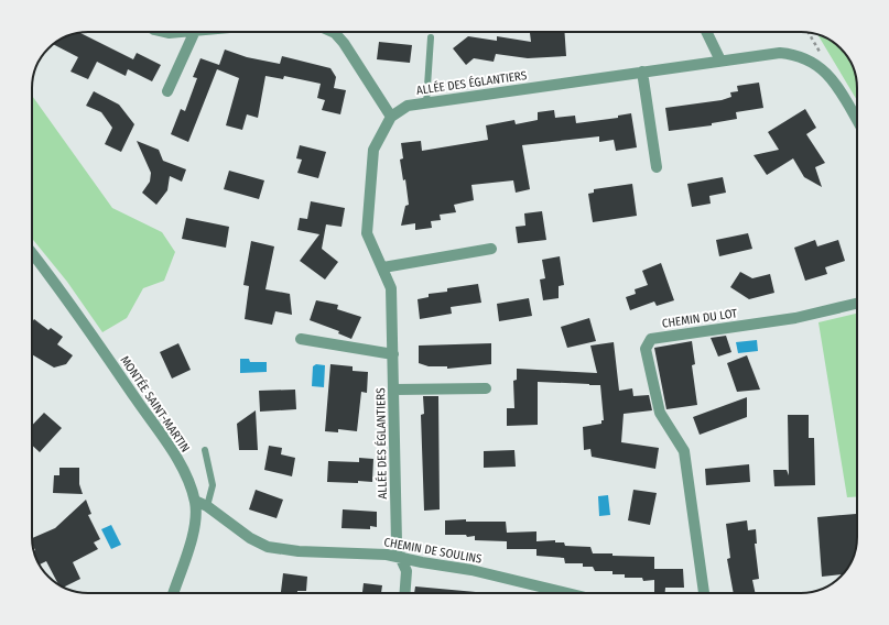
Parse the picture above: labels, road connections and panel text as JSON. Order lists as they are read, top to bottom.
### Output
{
  "streets": {
    "street": [
      "ALLÉE DES ÉGLANTIERS",
      "CHEMIN DU LOT",
      "MONTÉE SAINT-MARTIN",
      "CHEMIN DE SOULINS"
    ]
  },
  "crossings": [
    ["ALLÉE DES ÉGLANTIERS", "CHEMIN DE SOULINS"],
    ["MONTÉE SAINT-MARTIN", "CHEMIN DE SOULINS"]
  ]
}
